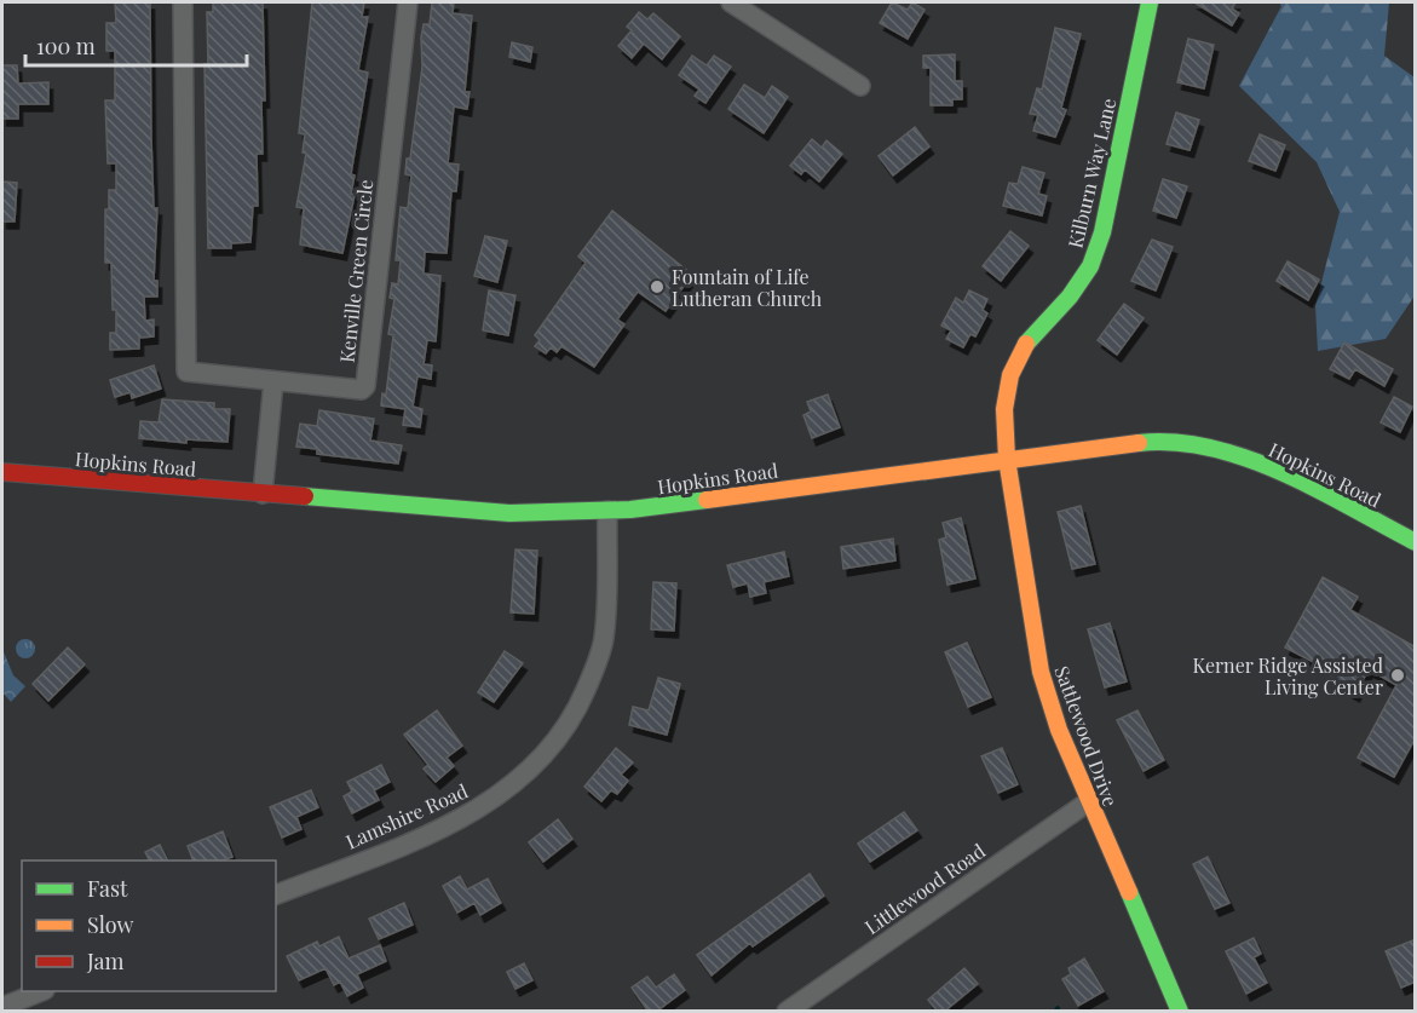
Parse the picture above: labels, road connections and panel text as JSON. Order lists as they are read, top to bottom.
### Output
{
  "streets": {
    "main road": ["Kilburn Way Lane", "Hopkins Road", "Sattlewood Drive"],
    "street": ["Kenville Green Circle", "Lamshire Road", "Littlewood Road"]
  },
  "crossings": [
    ["Kilburn Way Lane", "Hopkins Road"],
    ["Kilburn Way Lane", "Sattlewood Drive"],
    ["Hopkins Road", "Sattlewood Drive"],
    ["Hopkins Road", "Lamshire Road"],
    ["Sattlewood Drive", "Littlewood Road"]
  ],
  "places": ["Fountain of Life Lutheran Church", "Kerner Ridge Assisted Living Center"],
  "legend": ["Fast", "Slow", "Jam"],
  "scale_bar": "100 m"
}
